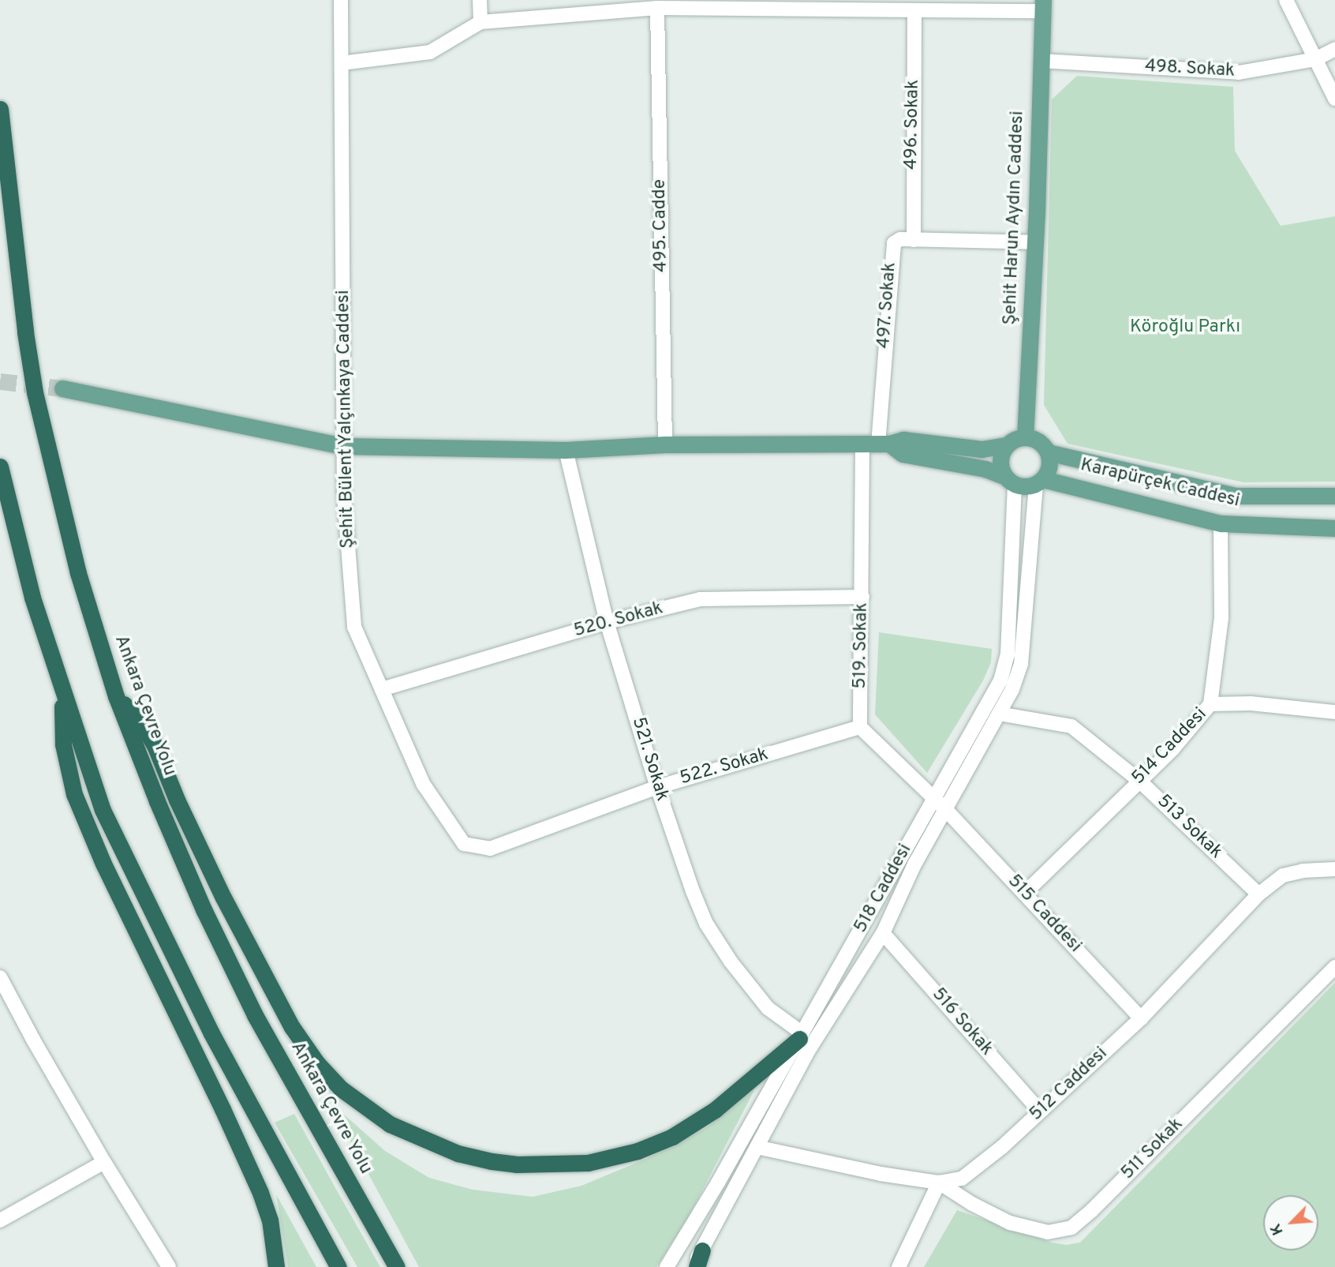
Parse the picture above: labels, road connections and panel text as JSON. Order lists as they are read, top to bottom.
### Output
{
  "streets": {
    "highway": ["Ankara Çevre Yolu"],
    "main road": ["Şehit Harun Aydın Caddesi", "Karapürçek Caddesi"],
    "street": [
      "498. Sokak",
      "496. Sokak",
      "495. Cadde",
      "497. Sokak",
      "Şehit Bülent Yalçınkaya Caddesi",
      "520. Sokak",
      "519. Sokak",
      "514 Caddesi",
      "521. Sokak",
      "522. Sokak",
      "513 Sokak",
      "518 Caddesi",
      "515 Caddesi",
      "516 Sokak",
      "512 Caddesi",
      "511 Sokak"
    ]
  },
  "crossings": [
    ["498. Sokak", "Şehit Harun Aydın Caddesi"],
    ["496. Sokak", "497. Sokak"],
    ["Şehit Harun Aydın Caddesi", "497. Sokak"],
    ["Şehit Harun Aydın Caddesi", "Karapürçek Caddesi"],
    ["Şehit Harun Aydın Caddesi", "518 Caddesi"],
    ["497. Sokak", "519. Sokak"],
    ["Şehit Bülent Yalçınkaya Caddesi", "520. Sokak"],
    ["Şehit Bülent Yalçınkaya Caddesi", "522. Sokak"],
    ["Karapürçek Caddesi", "514 Caddesi"],
    ["Karapürçek Caddesi", "518 Caddesi"],
    ["520. Sokak", "519. Sokak"],
    ["520. Sokak", "521. Sokak"],
    ["519. Sokak", "522. Sokak"],
    ["514 Caddesi", "513 Sokak"],
    ["514 Caddesi", "515 Caddesi"],
    ["521. Sokak", "522. Sokak"],
    ["521. Sokak", "518 Caddesi"],
    ["513 Sokak", "518 Caddesi"],
    ["513 Sokak", "512 Caddesi"],
    ["518 Caddesi", "515 Caddesi"],
    ["518 Caddesi", "516 Sokak"],
    ["518 Caddesi", "512 Caddesi"],
    ["515 Caddesi", "512 Caddesi"],
    ["516 Sokak", "512 Caddesi"],
    ["512 Caddesi", "511 Sokak"]
  ],
  "parks": ["Köroğlu Parkı"],
  "north": "bottom left"
}
